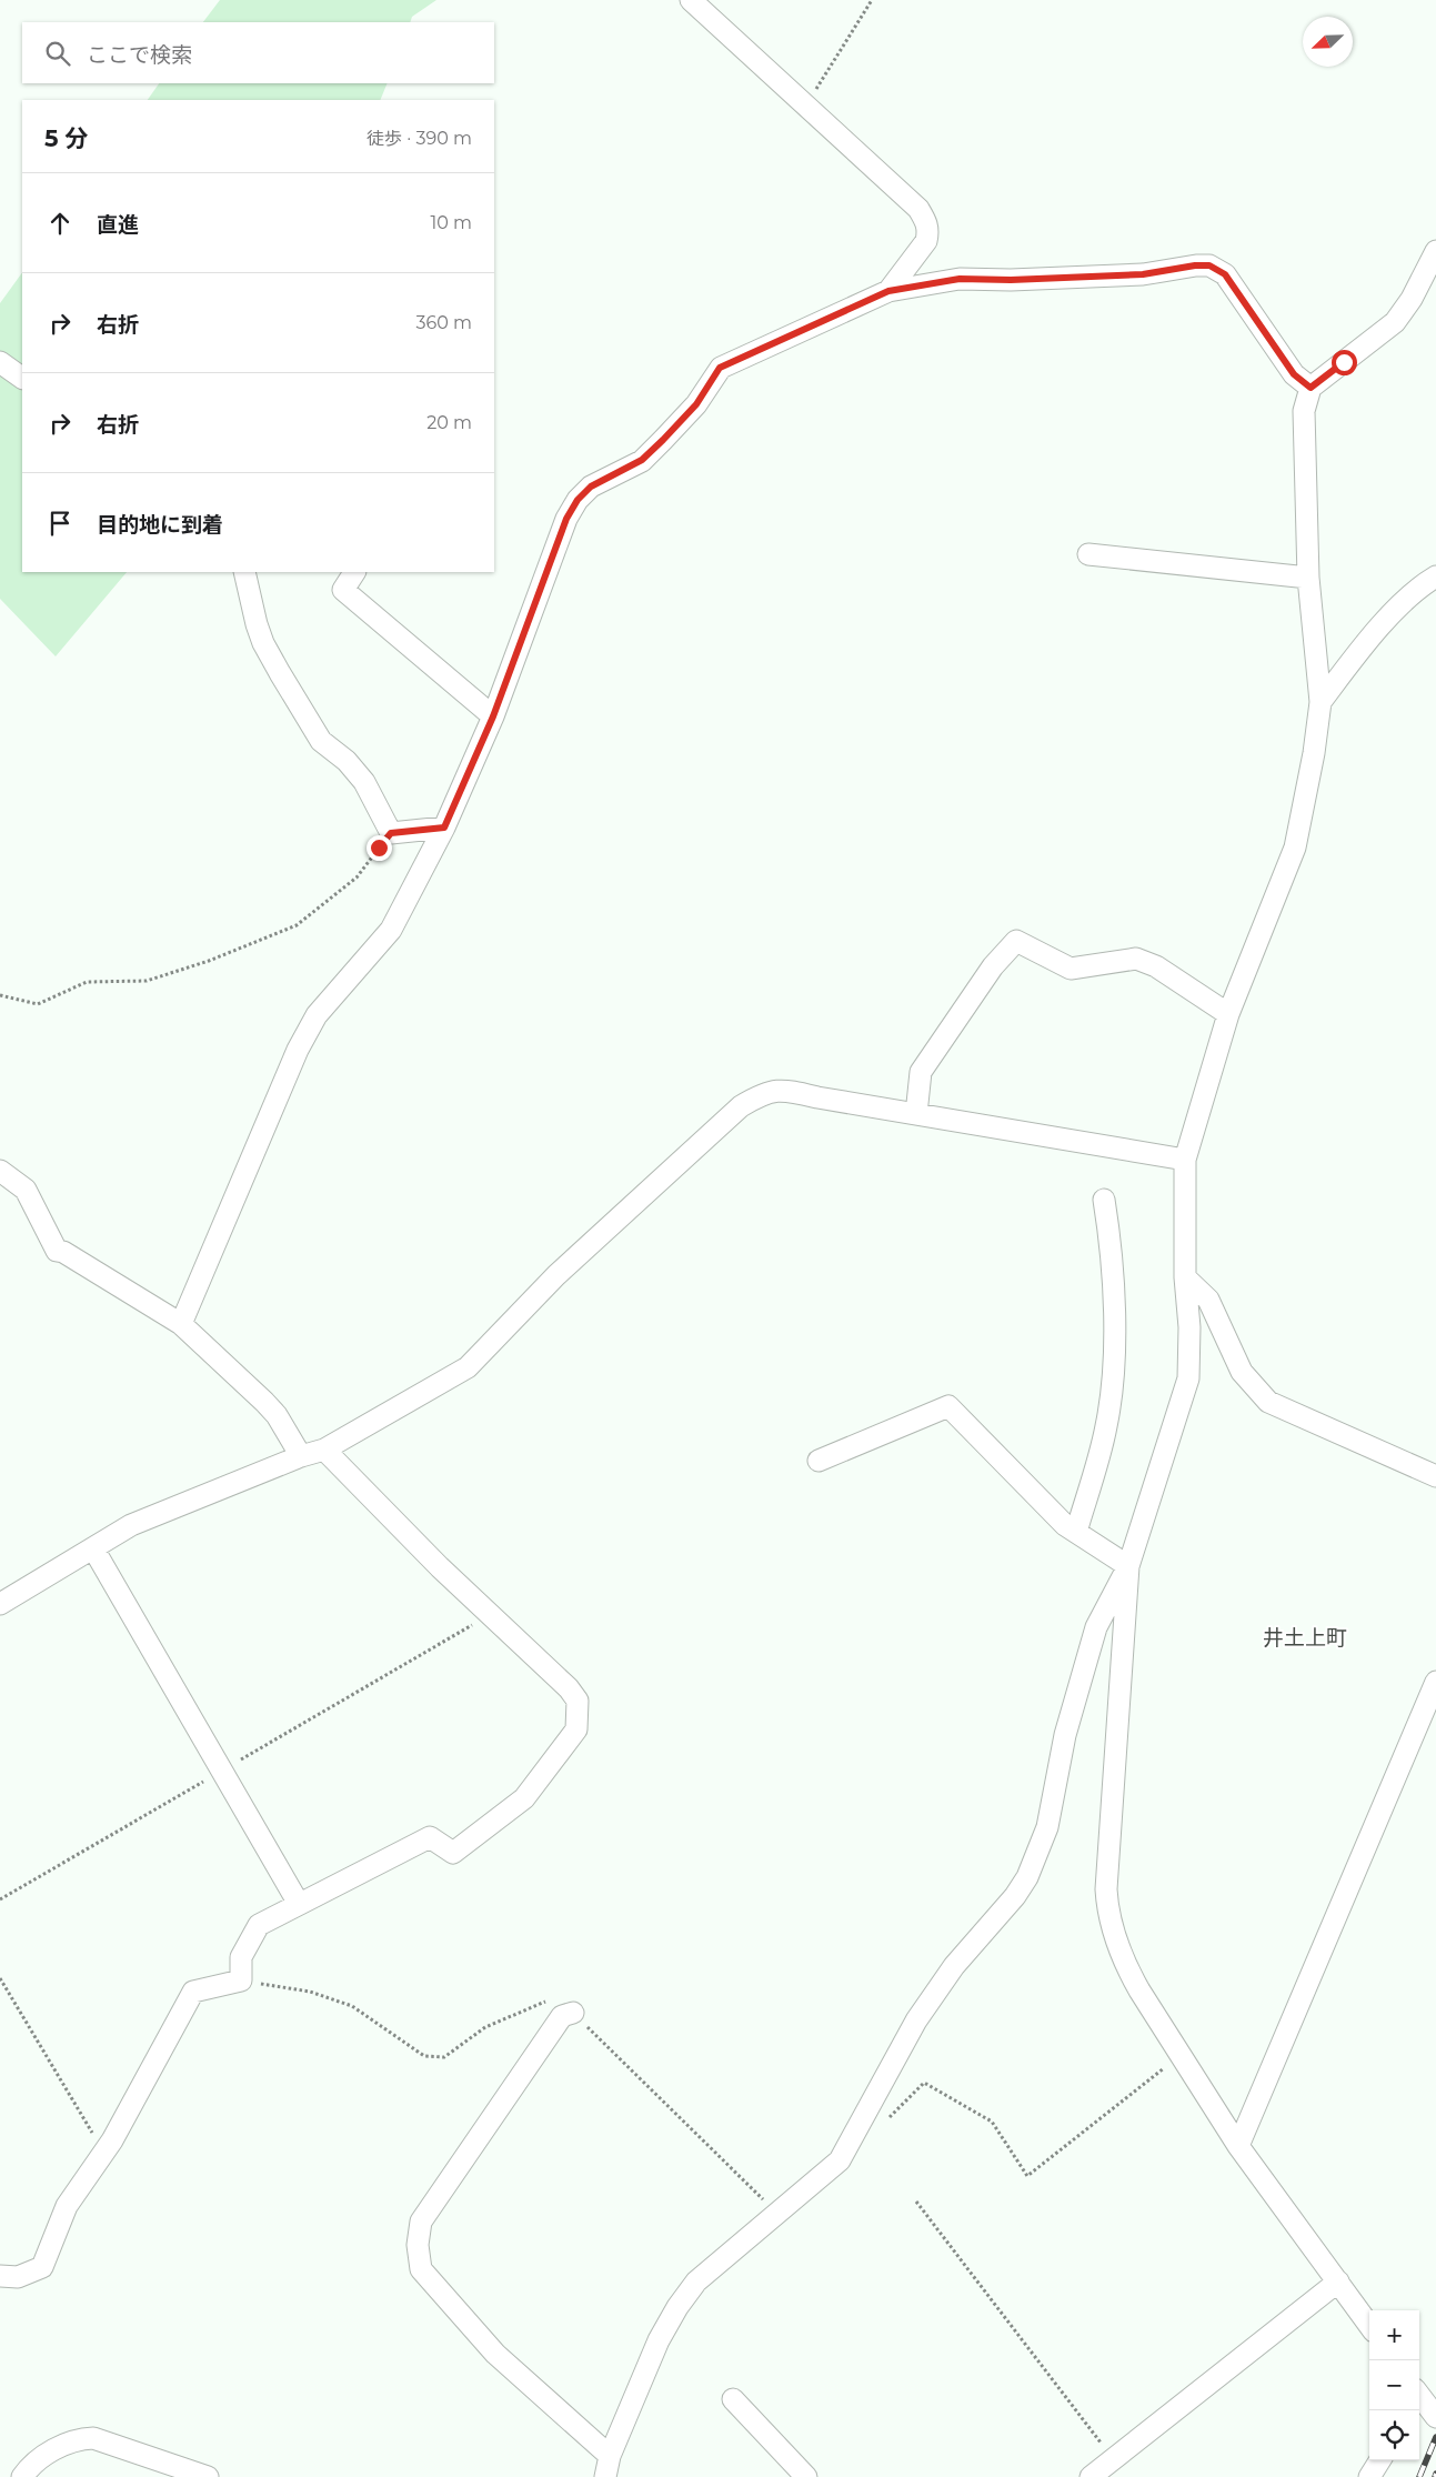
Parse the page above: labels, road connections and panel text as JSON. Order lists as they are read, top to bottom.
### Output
{
  "districts": ["井土上町"],
  "north": "bottom left",
  "page": {
    "search": "ここで検索",
    "heading": ["5 分", "徒歩 · 390 m"],
    "list": [
      ["直進", "10 m"],
      ["右折", "360 m"],
      ["右折", "20 m"],
      "目的地に到着"
    ],
    "map_buttons": ["+", "−"]
  }
}
